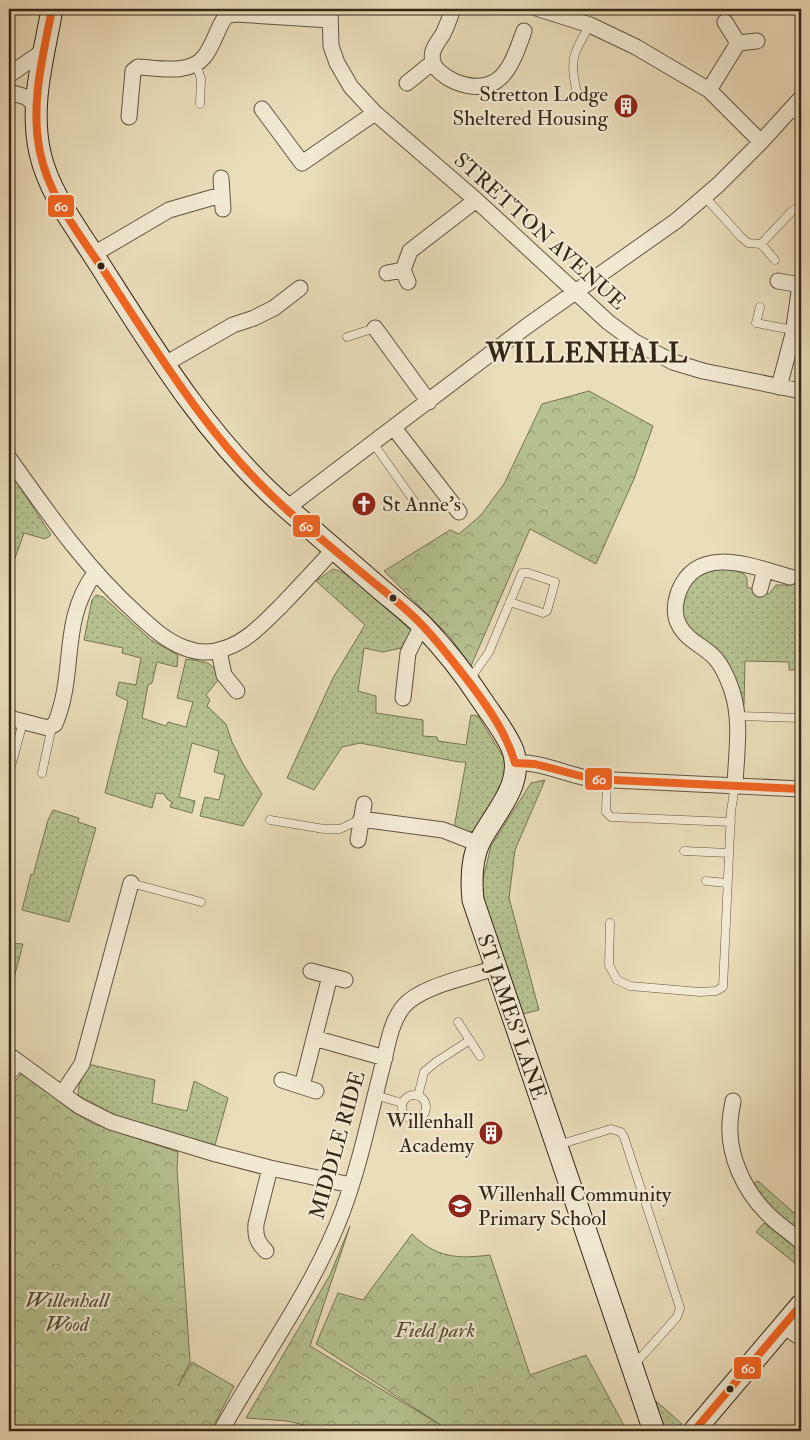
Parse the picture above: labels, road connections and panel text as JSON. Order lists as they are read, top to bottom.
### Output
{
  "streets": {
    "street": ["STRETTON AVENUE", "ST JAMES' LANE", "MIDDLE RIDE"]
  },
  "crossings": [
    ["ST JAMES' LANE", "MIDDLE RIDE"]
  ],
  "districts": ["WILLENHALL"],
  "parks": ["Willenhall Wood", "Field park"],
  "places": {
    "building": ["Stretton Lodge Sheltered Housing", "Willenhall Academy"],
    "church": ["St Anne's"],
    "school or university": ["Willenhall Community Primary School"]
  },
  "lines": ["transit line 60"]
}
